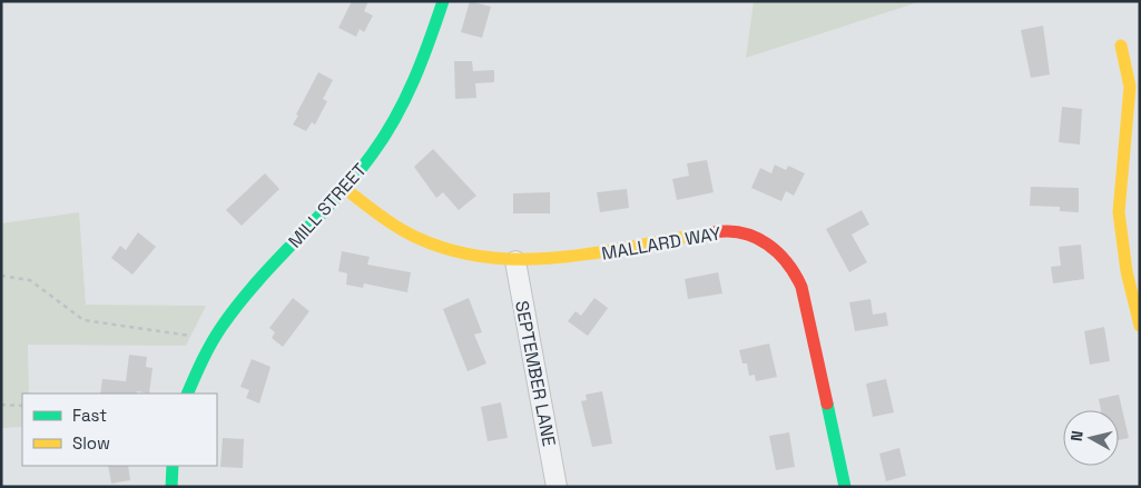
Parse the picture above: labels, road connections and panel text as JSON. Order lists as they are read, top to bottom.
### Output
{
  "streets": {
    "street": ["MILL STREET", "MALLARD WAY", "SEPTEMBER LANE"]
  },
  "crossings": [
    ["MILL STREET", "MALLARD WAY"],
    ["MALLARD WAY", "SEPTEMBER LANE"]
  ],
  "legend": ["Fast", "Slow"],
  "north": "left"
}
